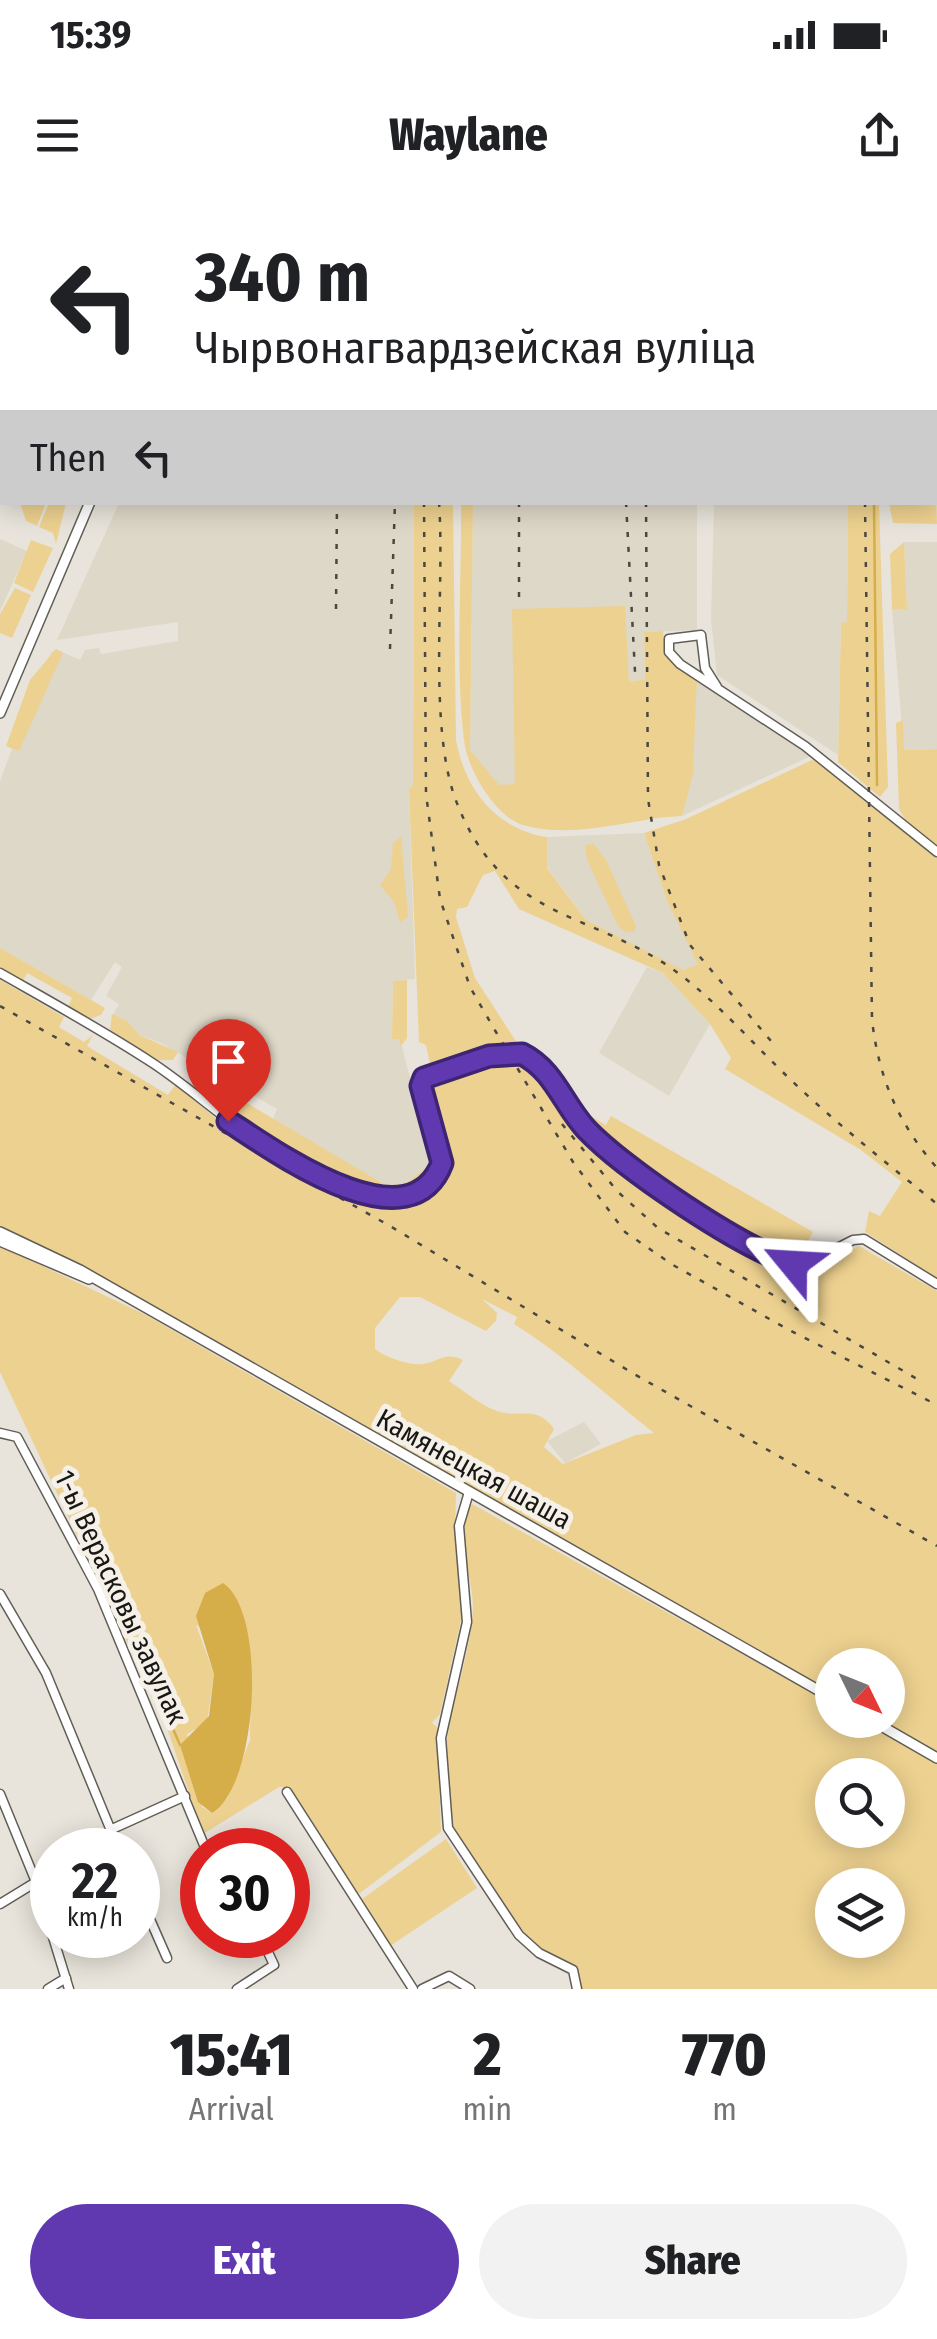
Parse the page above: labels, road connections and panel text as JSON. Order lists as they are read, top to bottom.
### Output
{
  "streets": {
    "main road": ["Камянецкая шаша"],
    "street": ["1-ы Верасковы завулак"]
  },
  "north": "bottom right",
  "page": {
    "status": "15:39",
    "header": "Waylane",
    "turn": ["340 m", "Чырвонагвардзейская вуліца"],
    "then": "Then",
    "speed": "22 km/h",
    "limit": "30",
    "eta": [
      "15:41",
      "Arrival",
      "2",
      "min",
      "770",
      "m"
    ],
    "buttons": ["Exit", "Share"]
  }
}
